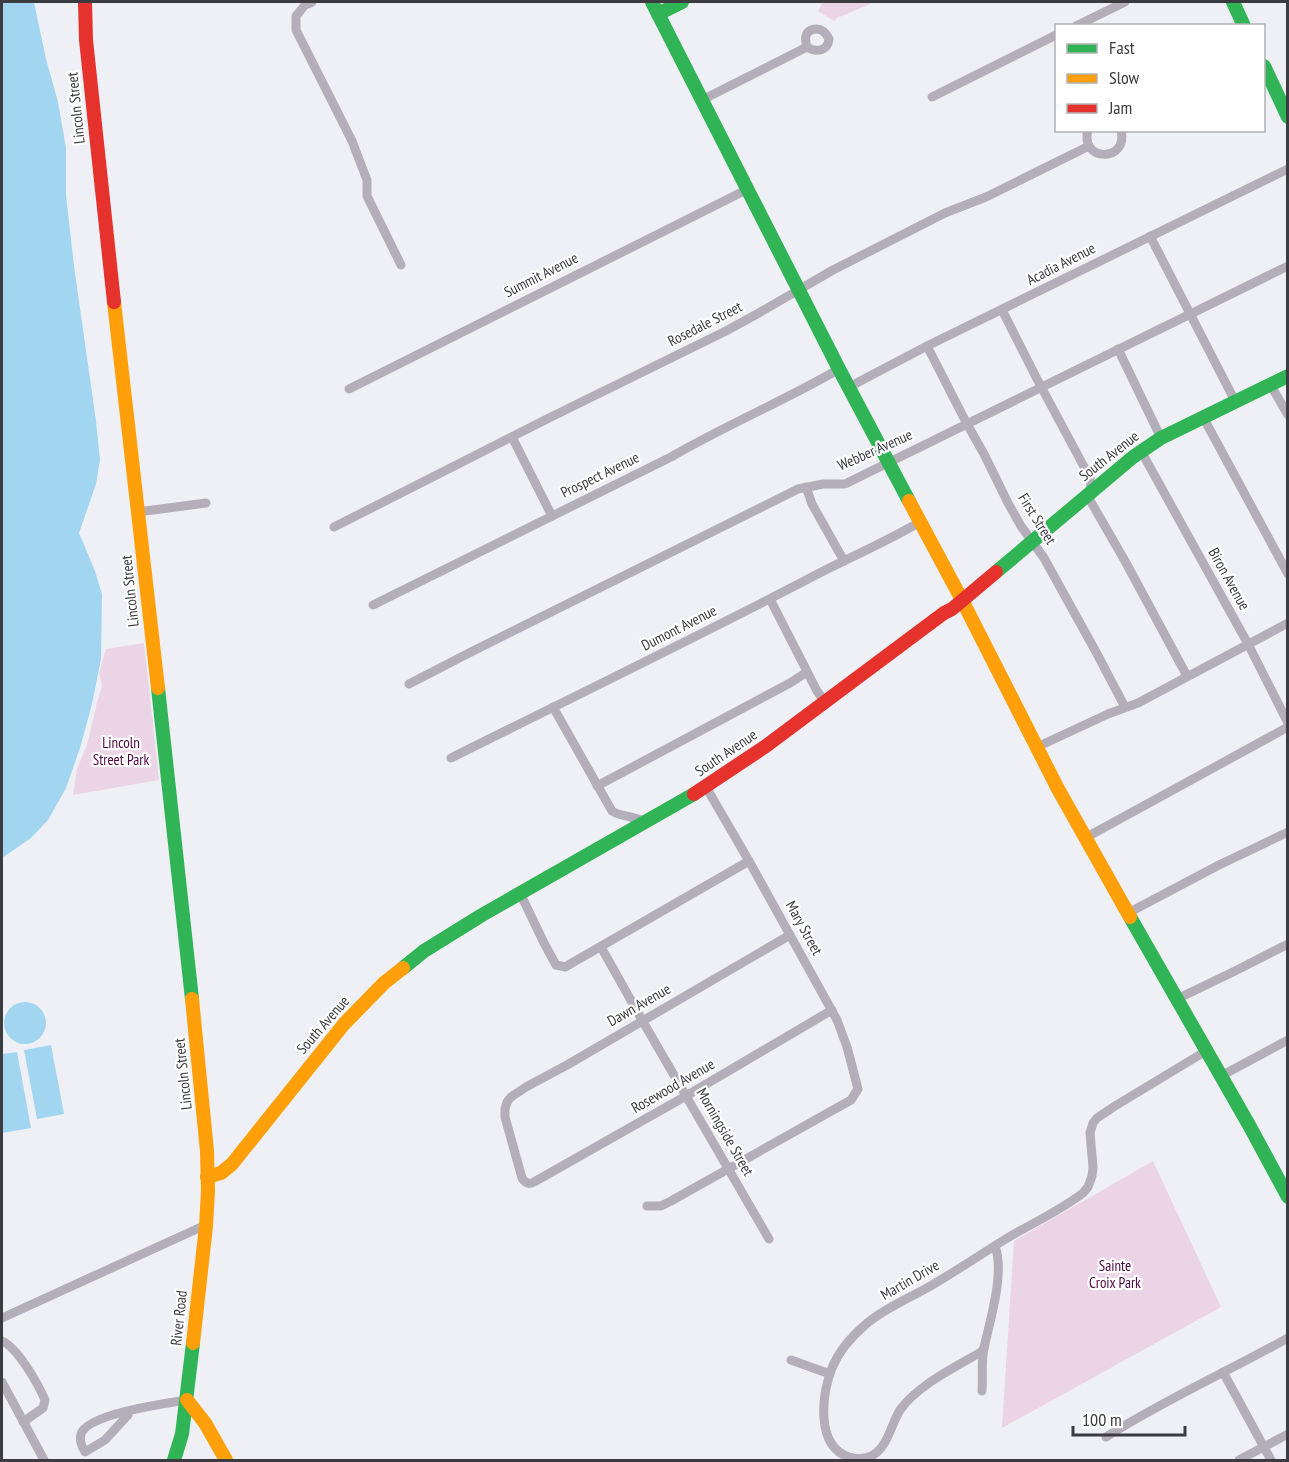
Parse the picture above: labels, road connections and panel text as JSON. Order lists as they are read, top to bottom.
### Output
{
  "streets": {
    "main road": ["Lincoln Street", "South Avenue", "River Road"],
    "street": [
      "Acadia Avenue",
      "Summit Avenue",
      "Rosedale Street",
      "Webber Avenue",
      "Prospect Avenue",
      "First Street",
      "Biron Avenue",
      "Dumont Avenue",
      "Mary Street",
      "Dawn Avenue",
      "Rosewood Avenue",
      "Morningside Street",
      "Martin Drive"
    ]
  },
  "crossings": [
    ["Lincoln Street", "South Avenue"],
    ["Lincoln Street", "River Road"],
    ["Acadia Avenue", "First Street"],
    ["Webber Avenue", "First Street"],
    ["South Avenue", "First Street"],
    ["South Avenue", "Biron Avenue"],
    ["South Avenue", "Mary Street"],
    ["South Avenue", "River Road"],
    ["Mary Street", "Dawn Avenue"],
    ["Mary Street", "Rosewood Avenue"],
    ["Mary Street", "Morningside Street"],
    ["Dawn Avenue", "Rosewood Avenue"],
    ["Dawn Avenue", "Morningside Street"],
    ["Rosewood Avenue", "Morningside Street"]
  ],
  "parks": ["Lincoln Street Park", "Sainte Croix Park"],
  "legend": ["Fast", "Slow", "Jam"],
  "scale_bar": "100 m"
}
